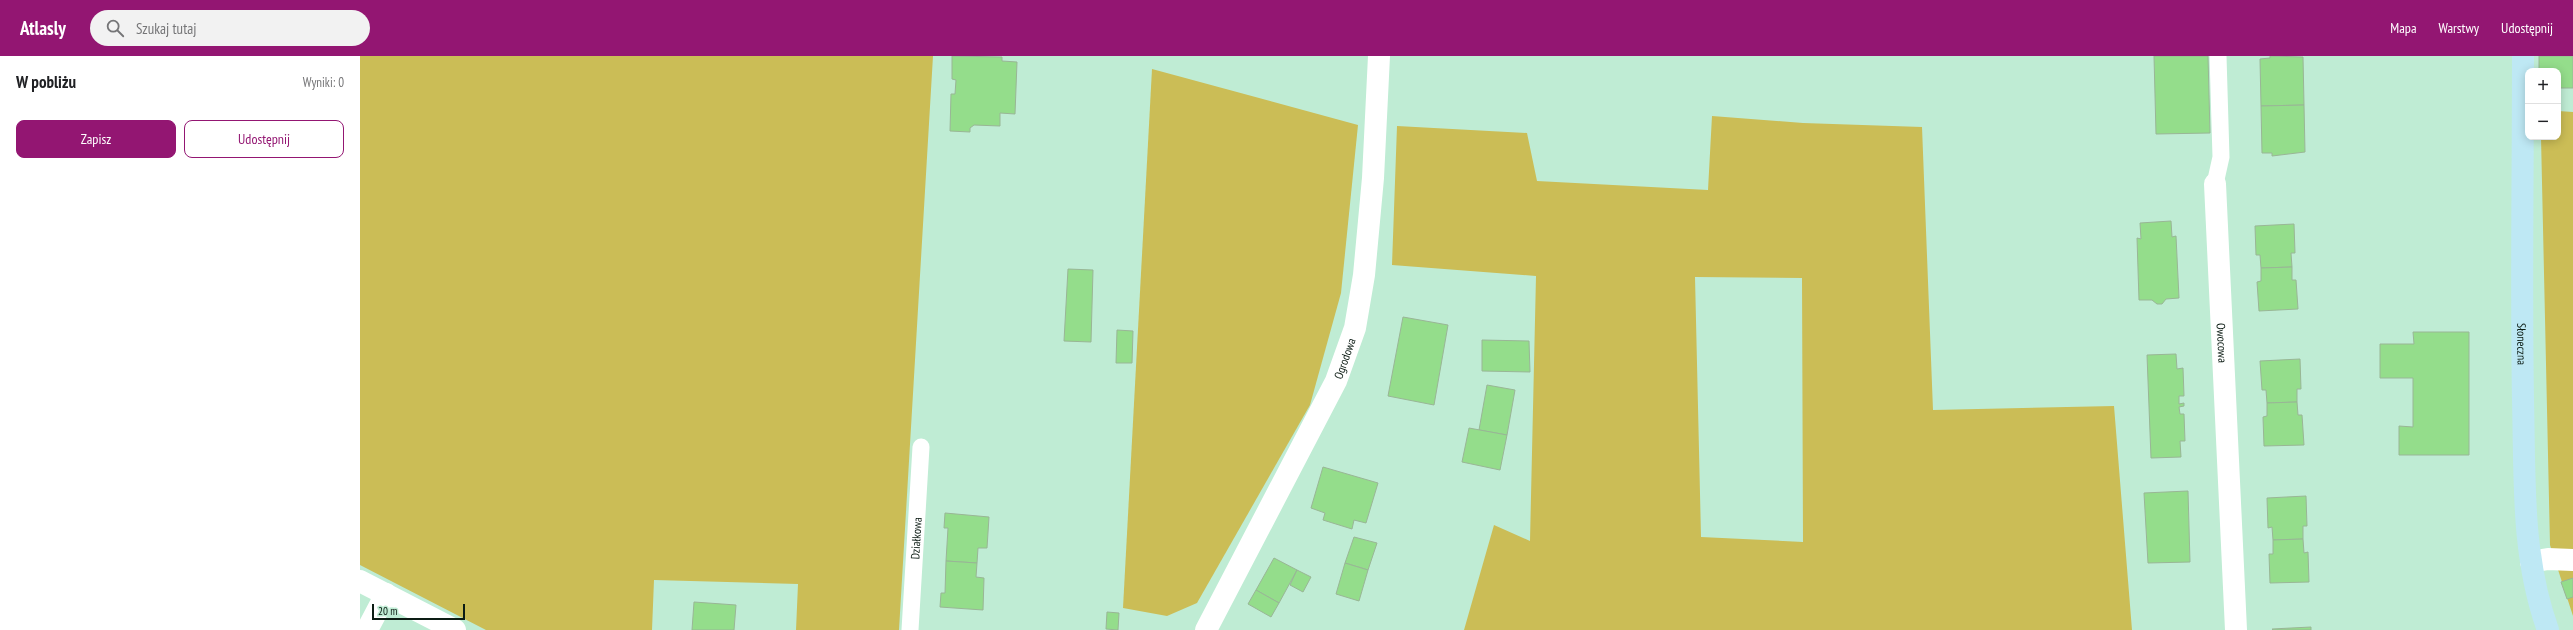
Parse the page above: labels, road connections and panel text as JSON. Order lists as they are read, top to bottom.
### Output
{
  "streets": {
    "street": ["Owocowa", "Słoneczna", "Ogrodowa"],
    "lane": ["Działkowa"]
  },
  "scale_bar": "20 m",
  "page": {
    "header": "Atlasly",
    "search": "Szukaj tutaj",
    "nav": ["Mapa", "Warstwy", "Udostępnij"],
    "heading": ["W pobliżu", "Wyniki: 0"],
    "map_buttons": ["+", "−"],
    "buttons": ["Zapisz", "Udostępnij"],
    "scale": "20 m"
  }
}
